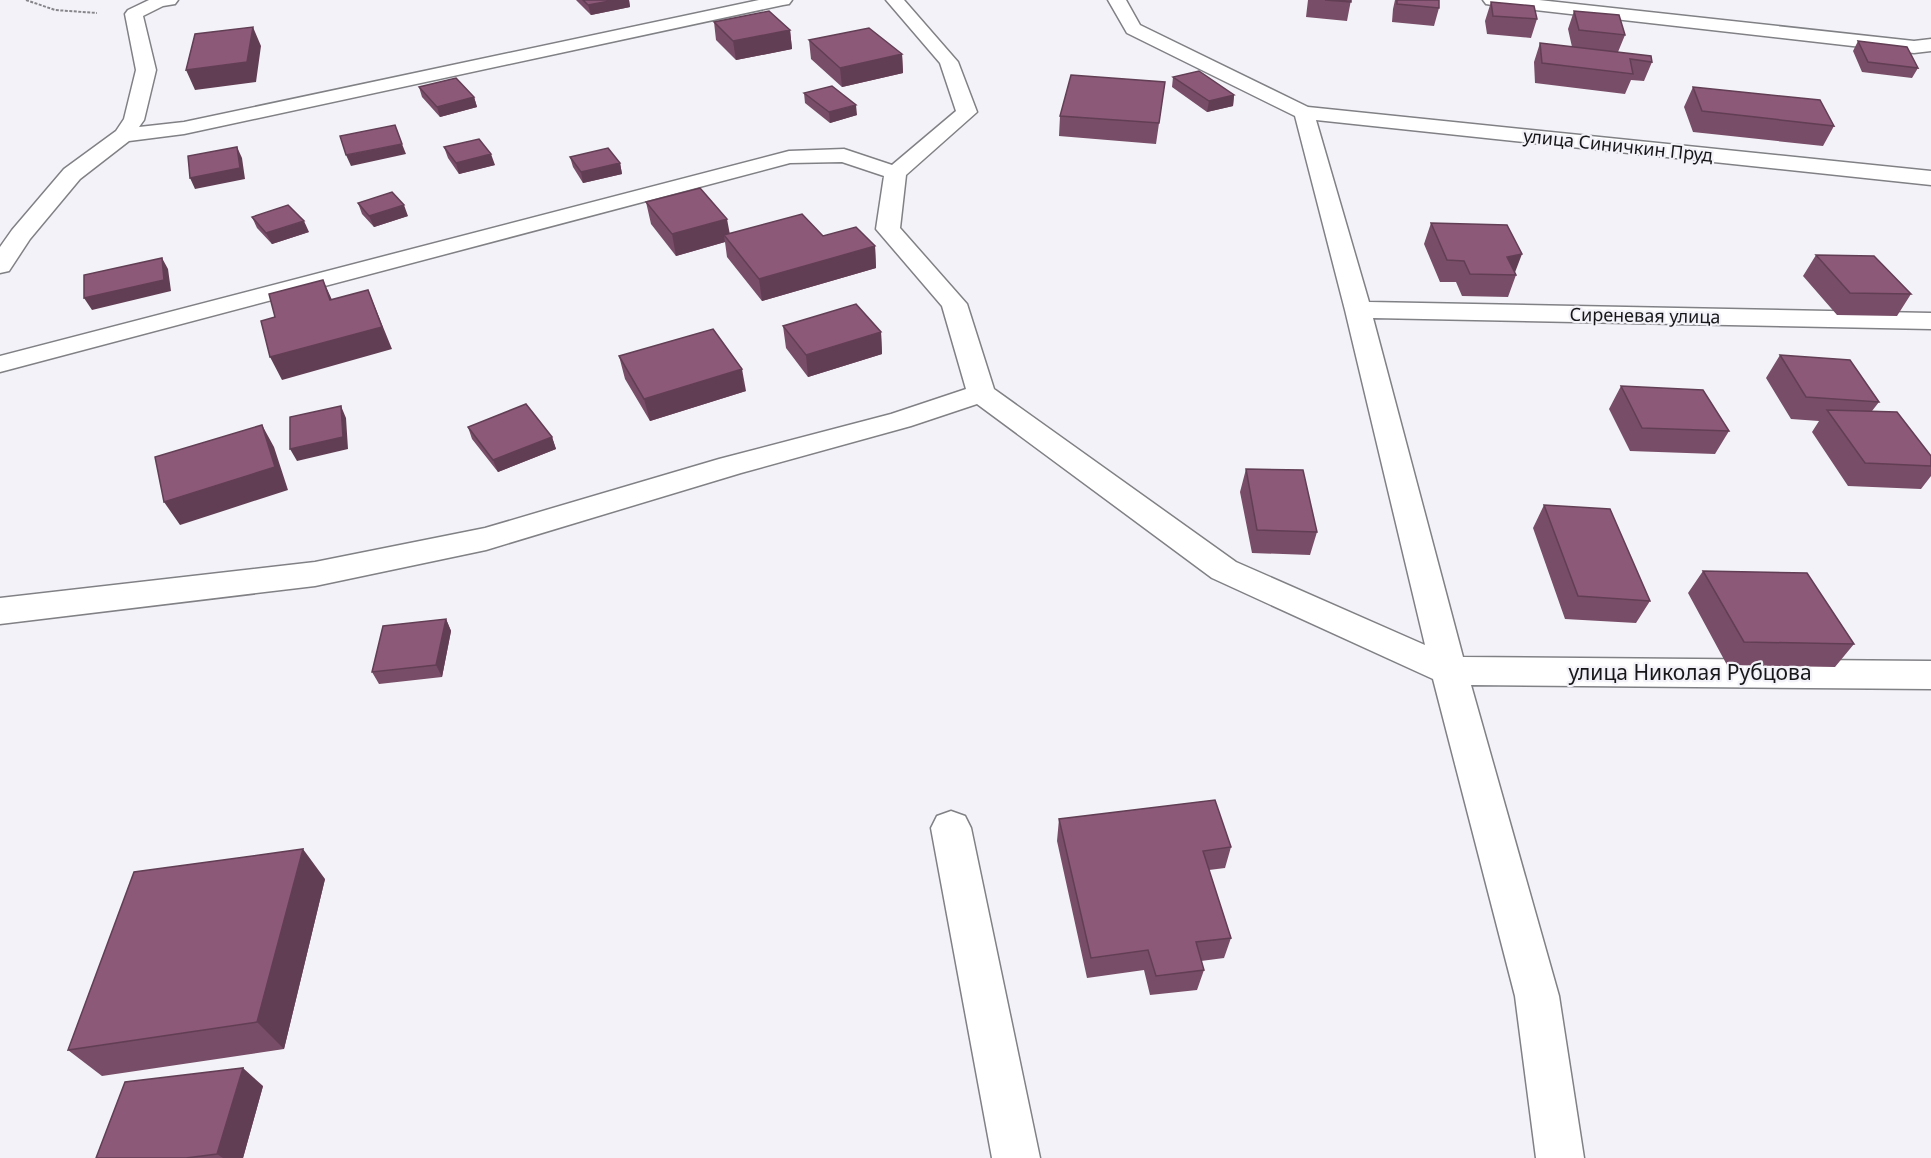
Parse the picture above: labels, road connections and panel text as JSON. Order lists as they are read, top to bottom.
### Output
{
  "streets": {
    "street": ["улица Синичкин Пруд", "Сиреневая улица", "улица Николая Рубцова"]
  }
}
